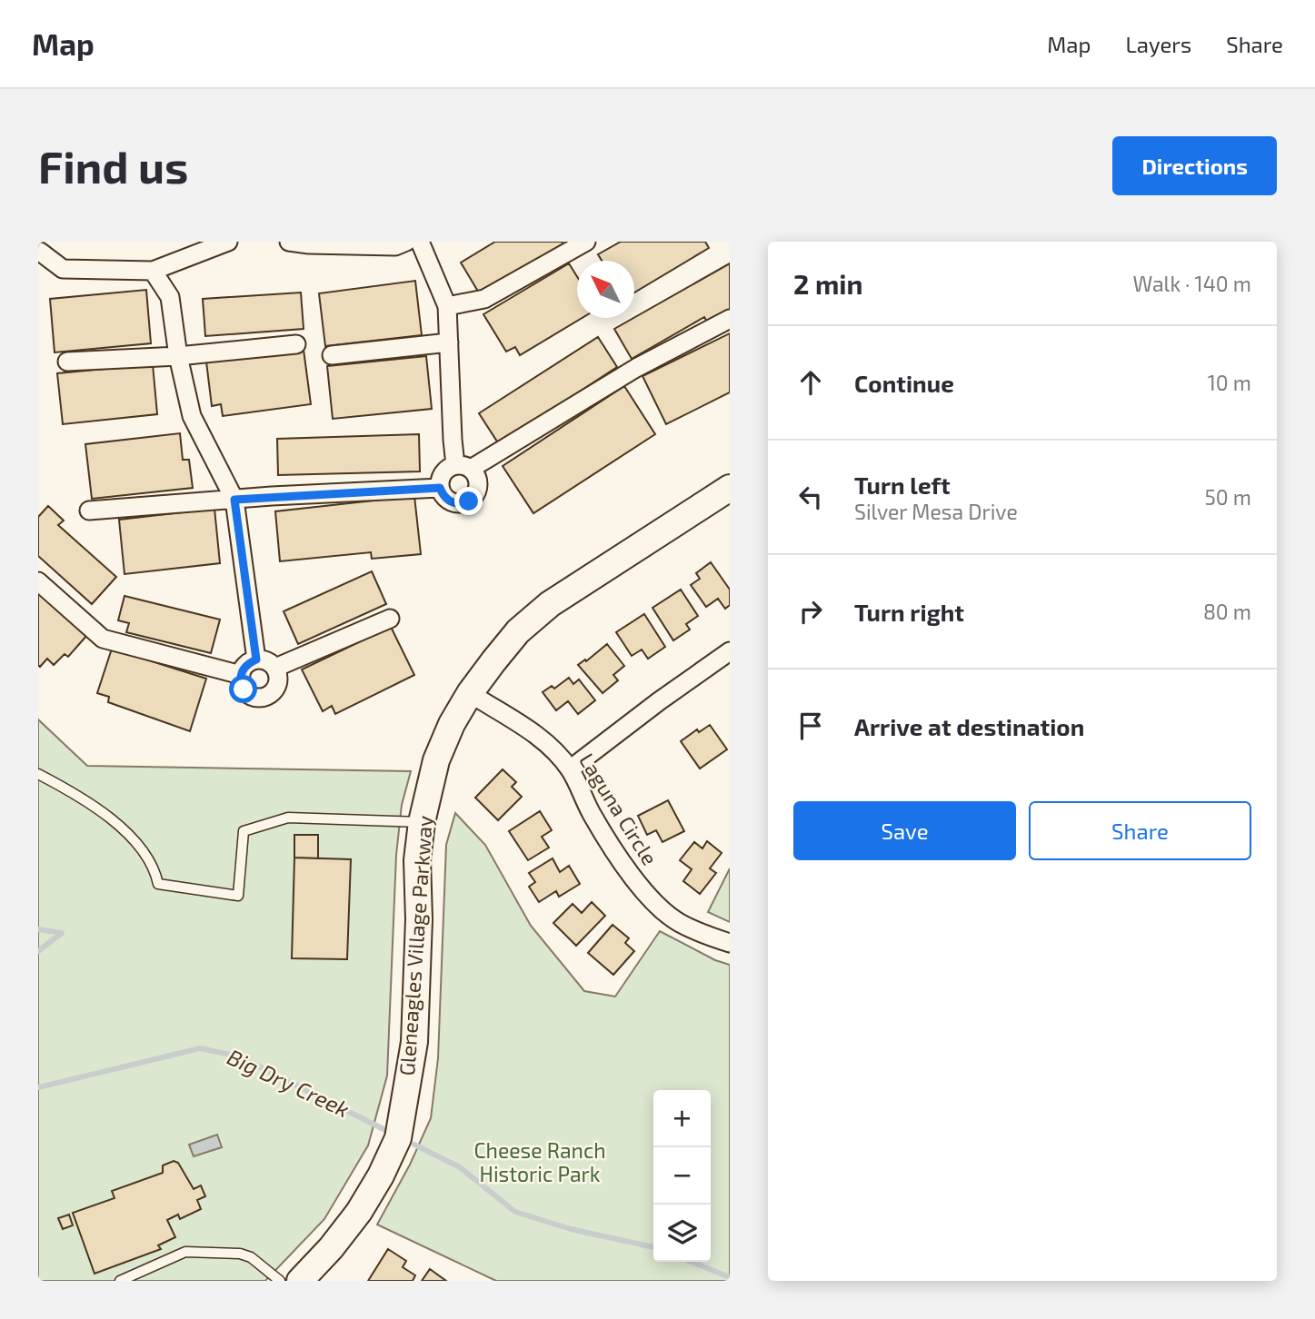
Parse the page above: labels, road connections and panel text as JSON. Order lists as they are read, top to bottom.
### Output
{
  "streets": {
    "street": ["Laguna Circle", "Gleneagles Village Parkway"]
  },
  "crossings": [
    ["Laguna Circle", "Gleneagles Village Parkway"]
  ],
  "water": ["Big Dry Creek"],
  "parks": ["Cheese Ranch Historic Park"],
  "north": "top left",
  "page": {
    "header": "Map",
    "nav": ["Map", "Layers", "Share"],
    "buttons": [
      "Directions",
      ["Save", "Share"]
    ],
    "title": "Find us",
    "heading": ["2 min", "Walk · 140 m"],
    "list": [
      ["Continue", "10 m"],
      ["Turn left", "Silver Mesa Drive", "50 m"],
      ["Turn right", "80 m"],
      "Arrive at destination"
    ],
    "map_buttons": ["+", "−"]
  }
}
